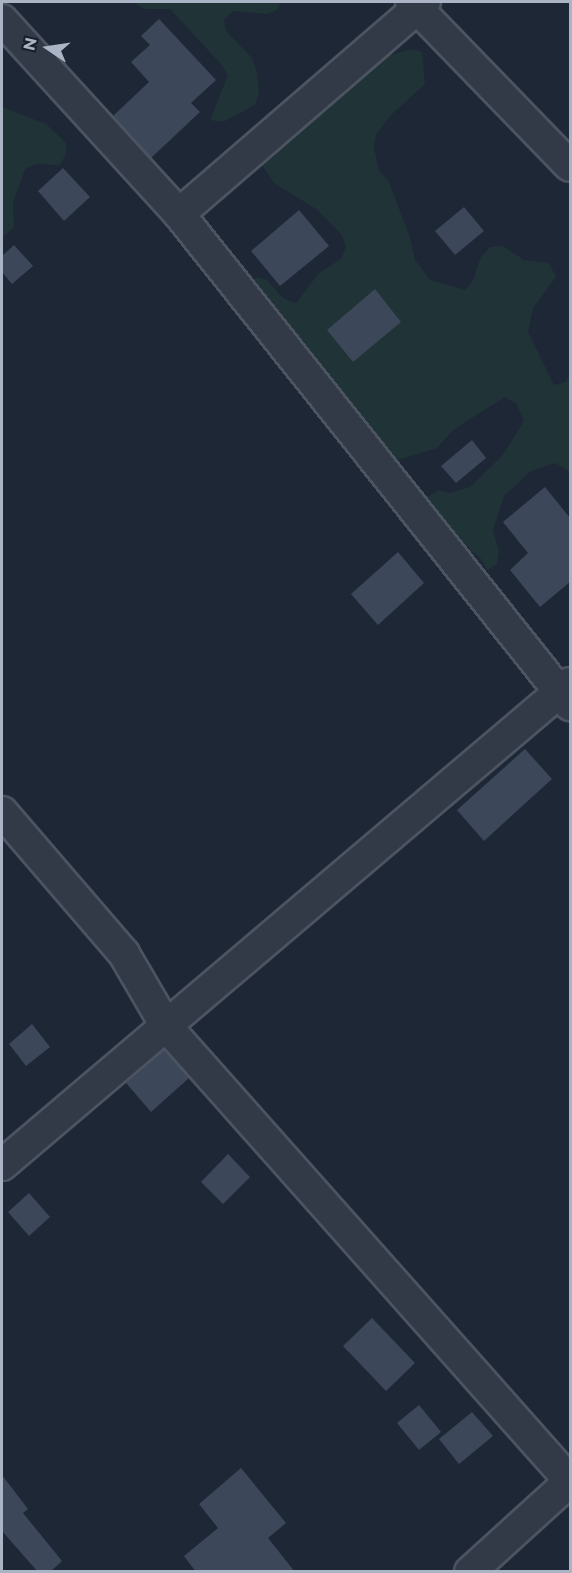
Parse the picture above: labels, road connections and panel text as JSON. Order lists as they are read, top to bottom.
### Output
{
  "north": "left"
}
